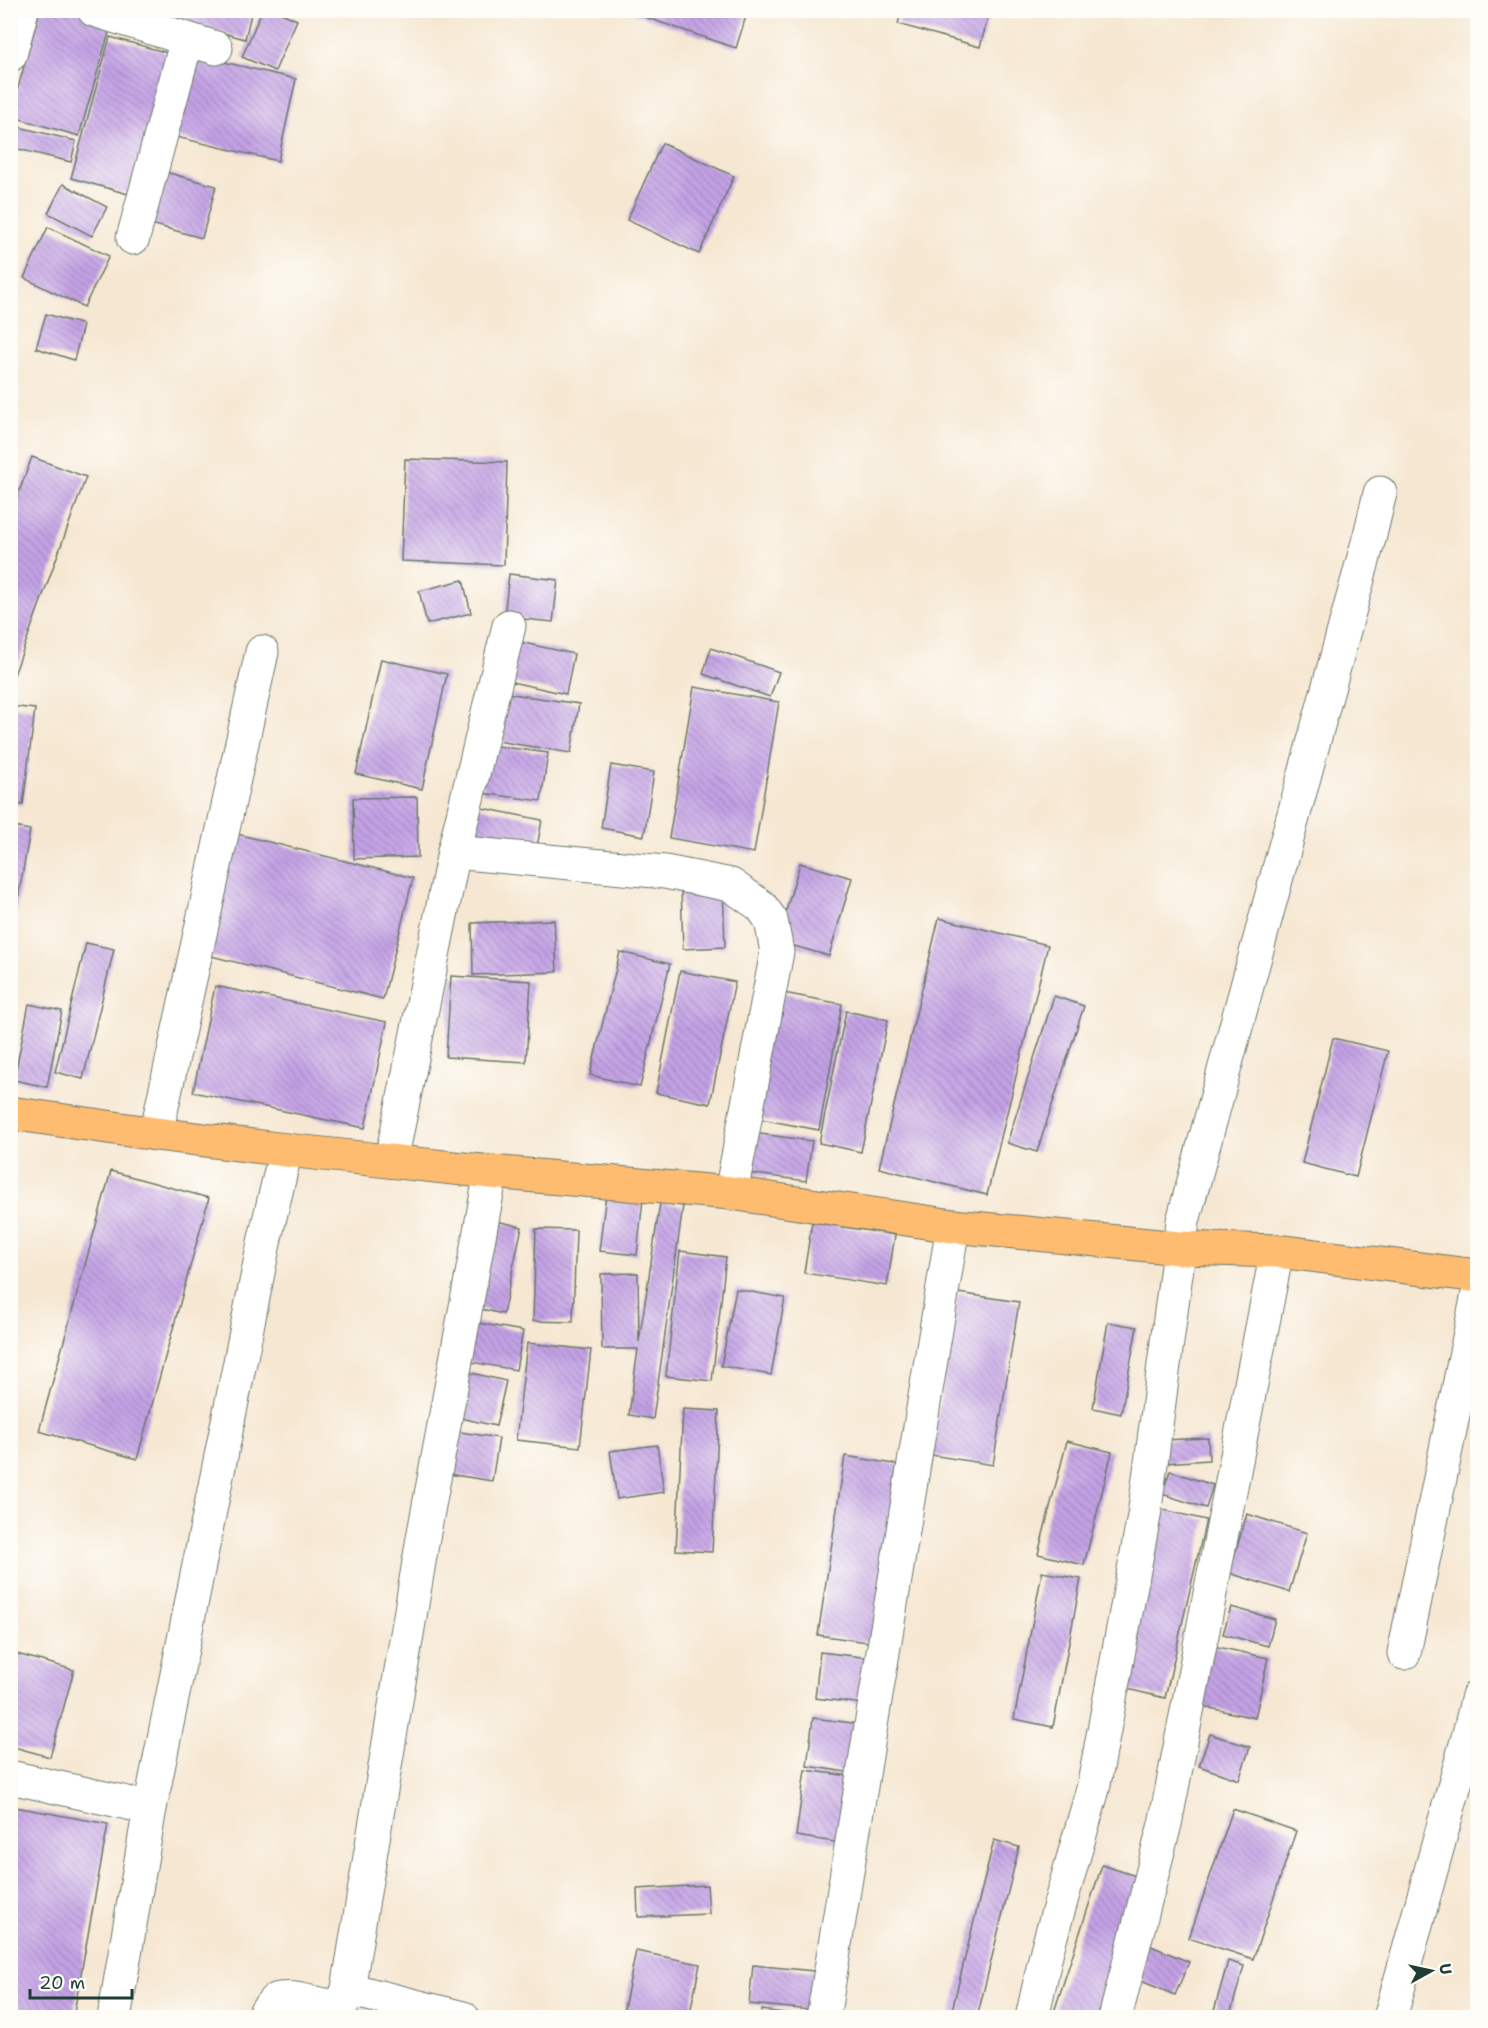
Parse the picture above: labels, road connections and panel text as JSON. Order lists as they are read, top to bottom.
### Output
{
  "scale_bar": "20 m",
  "north": "right"
}
